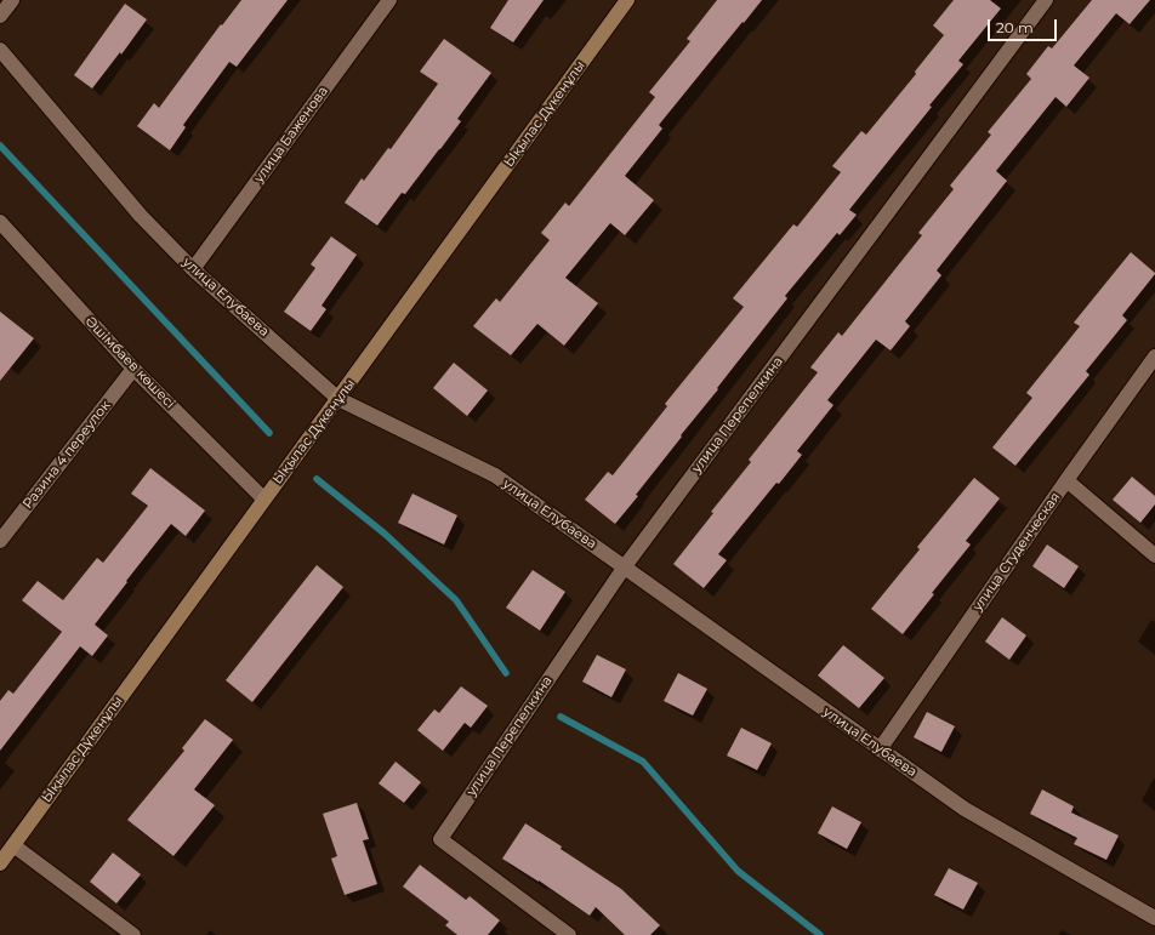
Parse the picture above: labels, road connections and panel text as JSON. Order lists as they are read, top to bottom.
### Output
{
  "streets": {
    "street": [
      "Ықылас Дүкенұлы",
      "улица Баженова",
      "улица Елубаева",
      "Әшімбаев көшесі",
      "улица Перепелкина",
      "Разина 4 переулок",
      "улица Студенческая"
    ]
  },
  "crossings": [
    ["Ықылас Дүкенұлы", "улица Елубаева"],
    ["Ықылас Дүкенұлы", "Әшімбаев көшесі"],
    ["улица Баженова", "улица Елубаева"],
    ["улица Елубаева", "улица Перепелкина"],
    ["улица Елубаева", "улица Студенческая"],
    ["Әшімбаев көшесі", "Разина 4 переулок"]
  ],
  "scale_bar": "20 m"
}
